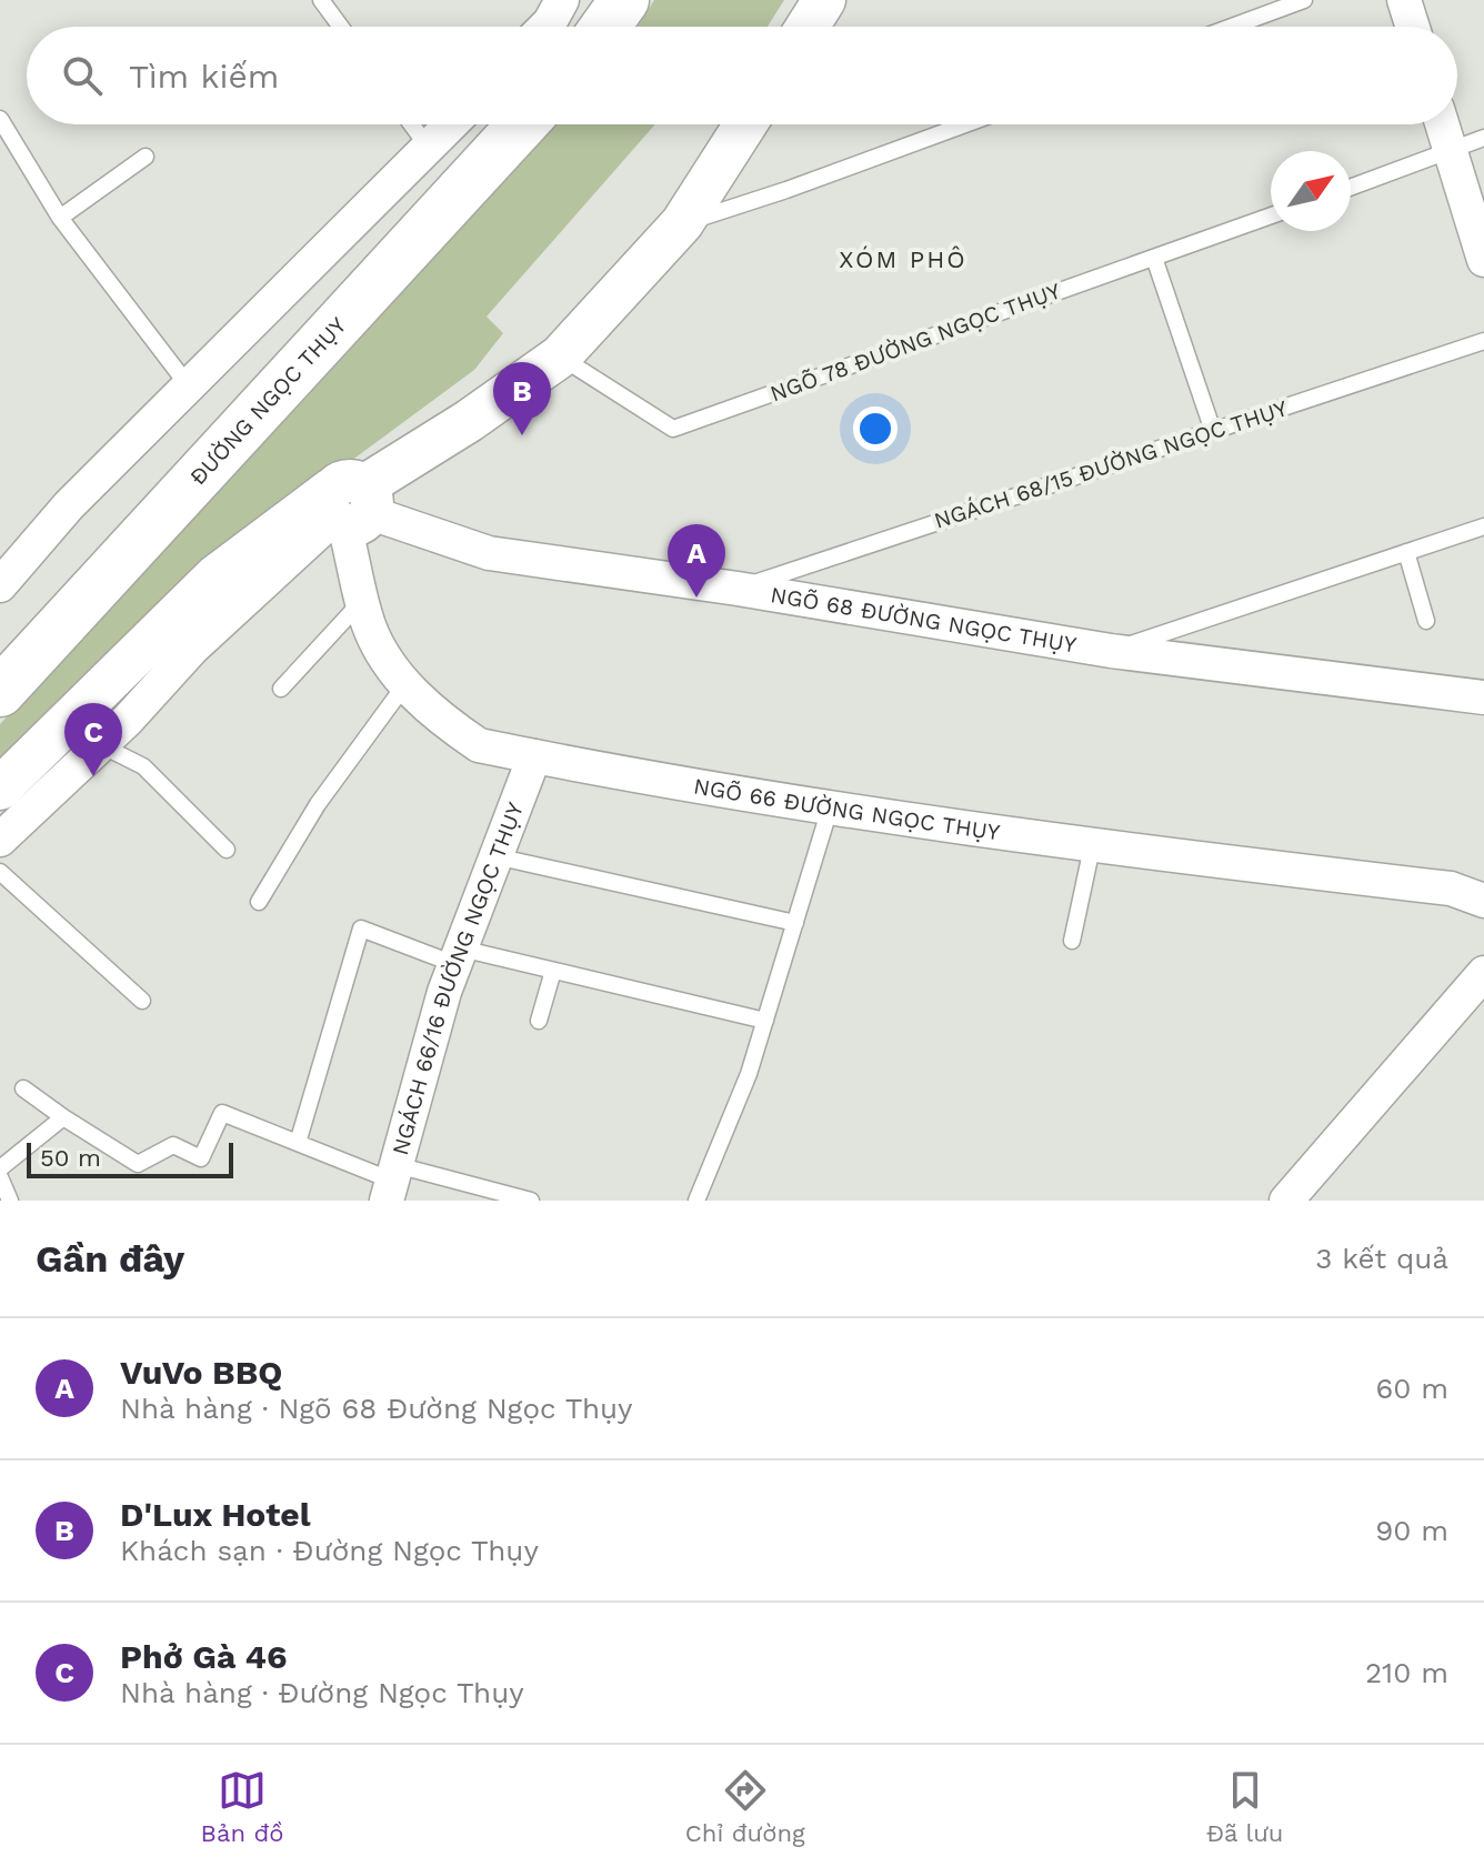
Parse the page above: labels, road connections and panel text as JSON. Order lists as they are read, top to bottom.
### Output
{
  "streets": {
    "main road": ["ĐƯỜNG NGỌC THỤY"],
    "street": ["NGÕ 68 ĐƯỜNG NGỌC THỤY", "NGÕ 66 ĐƯỜNG NGỌC THỤY", "NGÁCH 66/16 ĐƯỜNG NGỌC THỤY"],
    "lane": ["NGÕ 78 ĐƯỜNG NGỌC THỤY", "NGÁCH 68/15 ĐƯỜNG NGỌC THỤY"]
  },
  "crossings": [
    ["NGÁCH 68/15 ĐƯỜNG NGỌC THỤY", "NGÕ 68 ĐƯỜNG NGỌC THỤY"],
    ["NGÕ 68 ĐƯỜNG NGỌC THỤY", "NGÕ 66 ĐƯỜNG NGỌC THỤY"],
    ["NGÕ 66 ĐƯỜNG NGỌC THỤY", "NGÁCH 66/16 ĐƯỜNG NGỌC THỤY"]
  ],
  "districts": ["XÓM PHÔ"],
  "scale_bar": "50 m",
  "north": "top right",
  "page": {
    "search": "Tìm kiếm",
    "pins": ["B", "A", "C"],
    "scale": "50 m",
    "heading": ["Gần đây", "3 kết quả"],
    "list": [
      {
        "mark": "A",
        "name": "VuVo BBQ",
        "note": "Nhà hàng · Ngõ 68 Đường Ngọc Thụy",
        "value": "60 m"
      },
      {
        "mark": "B",
        "name": "D'Lux Hotel",
        "note": "Khách sạn · Đường Ngọc Thụy",
        "value": "90 m"
      },
      {
        "mark": "C",
        "name": "Phở Gà 46",
        "note": "Nhà hàng · Đường Ngọc Thụy",
        "value": "210 m"
      }
    ],
    "nav": ["Bản đồ", "Chỉ đường", "Đã lưu"]
  }
}
